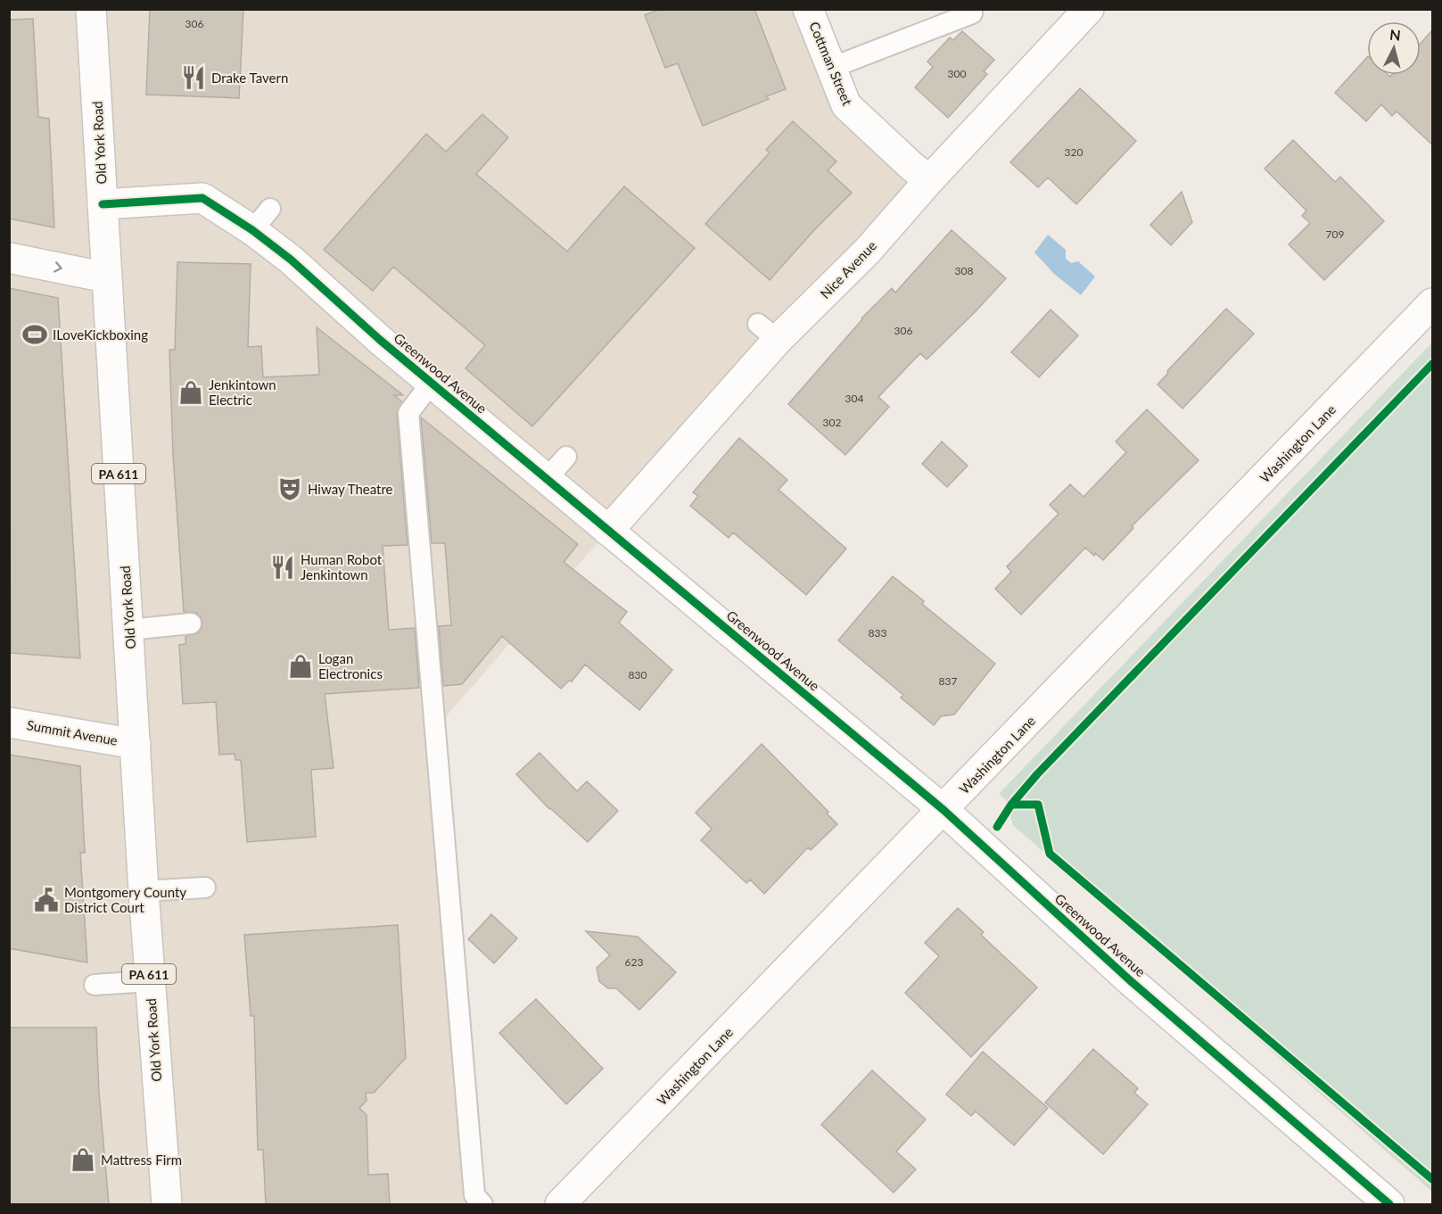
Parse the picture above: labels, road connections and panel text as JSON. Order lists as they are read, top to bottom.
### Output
{
  "streets": {
    "main road": [
      "Cottman Street",
      "Old York Road",
      "Nice Avenue",
      "Greenwood Avenue",
      "Washington Lane",
      "PA 611",
      "Summit Avenue"
    ]
  },
  "crossings": [
    ["Cottman Street", "Nice Avenue"],
    ["Old York Road", "Greenwood Avenue"],
    ["Old York Road", "Summit Avenue"],
    ["Nice Avenue", "Greenwood Avenue"],
    ["Greenwood Avenue", "Washington Lane"]
  ],
  "places": {
    "restaurant": ["Drake Tavern", "Human Robot Jenkintown"],
    "sports": ["ILoveKickboxing"],
    "shop": ["Jenkintown Electric", "Logan Electronics", "Mattress Firm"],
    "theatre": ["Hiway Theatre"],
    "public building": ["Montgomery County District Court"]
  },
  "house_numbers": [
    "306",
    "300",
    "320",
    "709",
    "308",
    "306",
    "304",
    "302",
    "833",
    "830",
    "837",
    "623"
  ],
  "north": "top"
}
